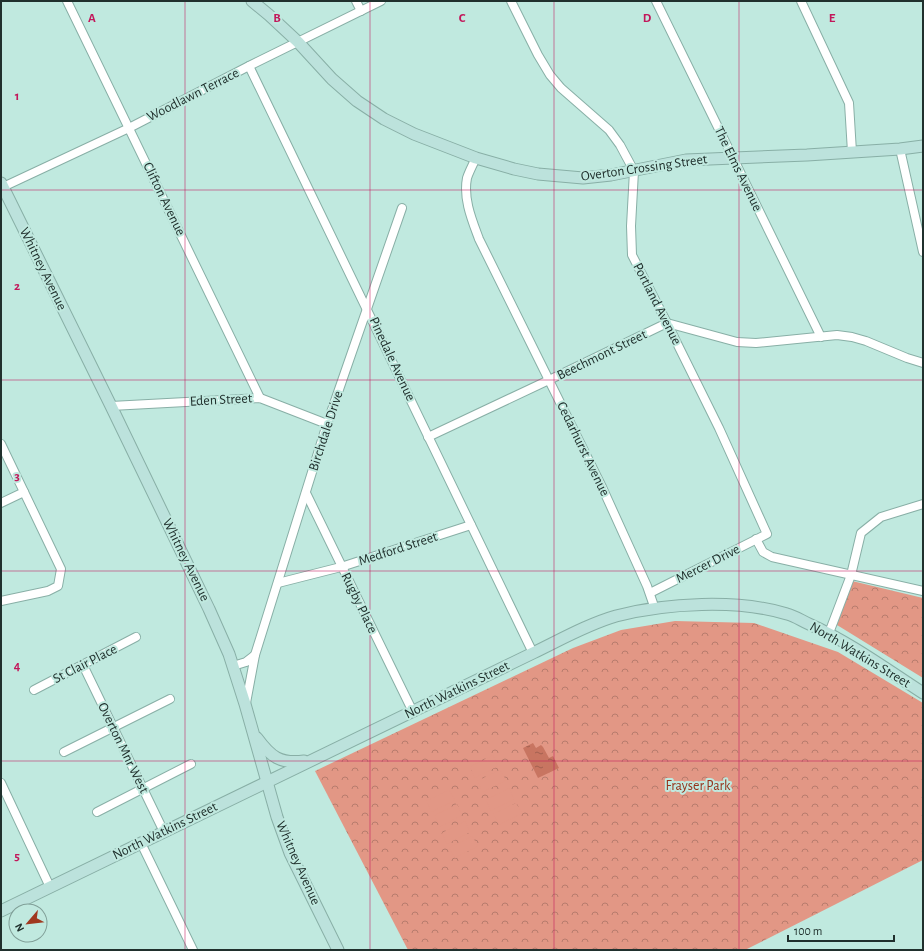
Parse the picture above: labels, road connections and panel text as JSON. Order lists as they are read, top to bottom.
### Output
{
  "streets": {
    "main road": ["Overton Crossing Street", "Whitney Avenue", "North Watkins Street"],
    "street": [
      "Woodlawn Terrace",
      "The Elms Avenue",
      "Clifton Avenue",
      "Portland Avenue",
      "Beechmont Street",
      "Pinedale Avenue",
      "Eden Street",
      "Birchdale Drive",
      "Cedarhurst Avenue",
      "Medford Street",
      "Mercer Drive",
      "Rugby Place",
      "St Clair Place",
      "Overton Mnr West"
    ]
  },
  "crossings": [
    ["Woodlawn Terrace", "Overton Crossing Street"],
    ["Woodlawn Terrace", "Clifton Avenue"],
    ["Woodlawn Terrace", "Whitney Avenue"],
    ["Woodlawn Terrace", "Pinedale Avenue"],
    ["Overton Crossing Street", "The Elms Avenue"],
    ["Overton Crossing Street", "Portland Avenue"],
    ["Overton Crossing Street", "Cedarhurst Avenue"],
    ["Clifton Avenue", "Eden Street"],
    ["Whitney Avenue", "Eden Street"],
    ["Whitney Avenue", "Birchdale Drive"],
    ["Whitney Avenue", "North Watkins Street"],
    ["Portland Avenue", "Beechmont Street"],
    ["Portland Avenue", "Mercer Drive"],
    ["Beechmont Street", "Pinedale Avenue"],
    ["Beechmont Street", "Cedarhurst Avenue"],
    ["Pinedale Avenue", "Birchdale Drive"],
    ["Pinedale Avenue", "Medford Street"],
    ["Pinedale Avenue", "North Watkins Street"],
    ["Eden Street", "Birchdale Drive"],
    ["Birchdale Drive", "Medford Street"],
    ["Birchdale Drive", "Rugby Place"],
    ["Cedarhurst Avenue", "Mercer Drive"],
    ["Cedarhurst Avenue", "North Watkins Street"],
    ["Medford Street", "Rugby Place"],
    ["Rugby Place", "North Watkins Street"],
    ["North Watkins Street", "Overton Mnr West"],
    ["St Clair Place", "Overton Mnr West"]
  ],
  "parks": ["Frayser Park"],
  "scale_bar": "100 m",
  "north": "bottom left",
  "grid": {
    "columns": [
      "A",
      "B",
      "C",
      "D",
      "E"
    ],
    "rows": [
      "1",
      "2",
      "3",
      "4",
      "5"
    ]
  }
}
